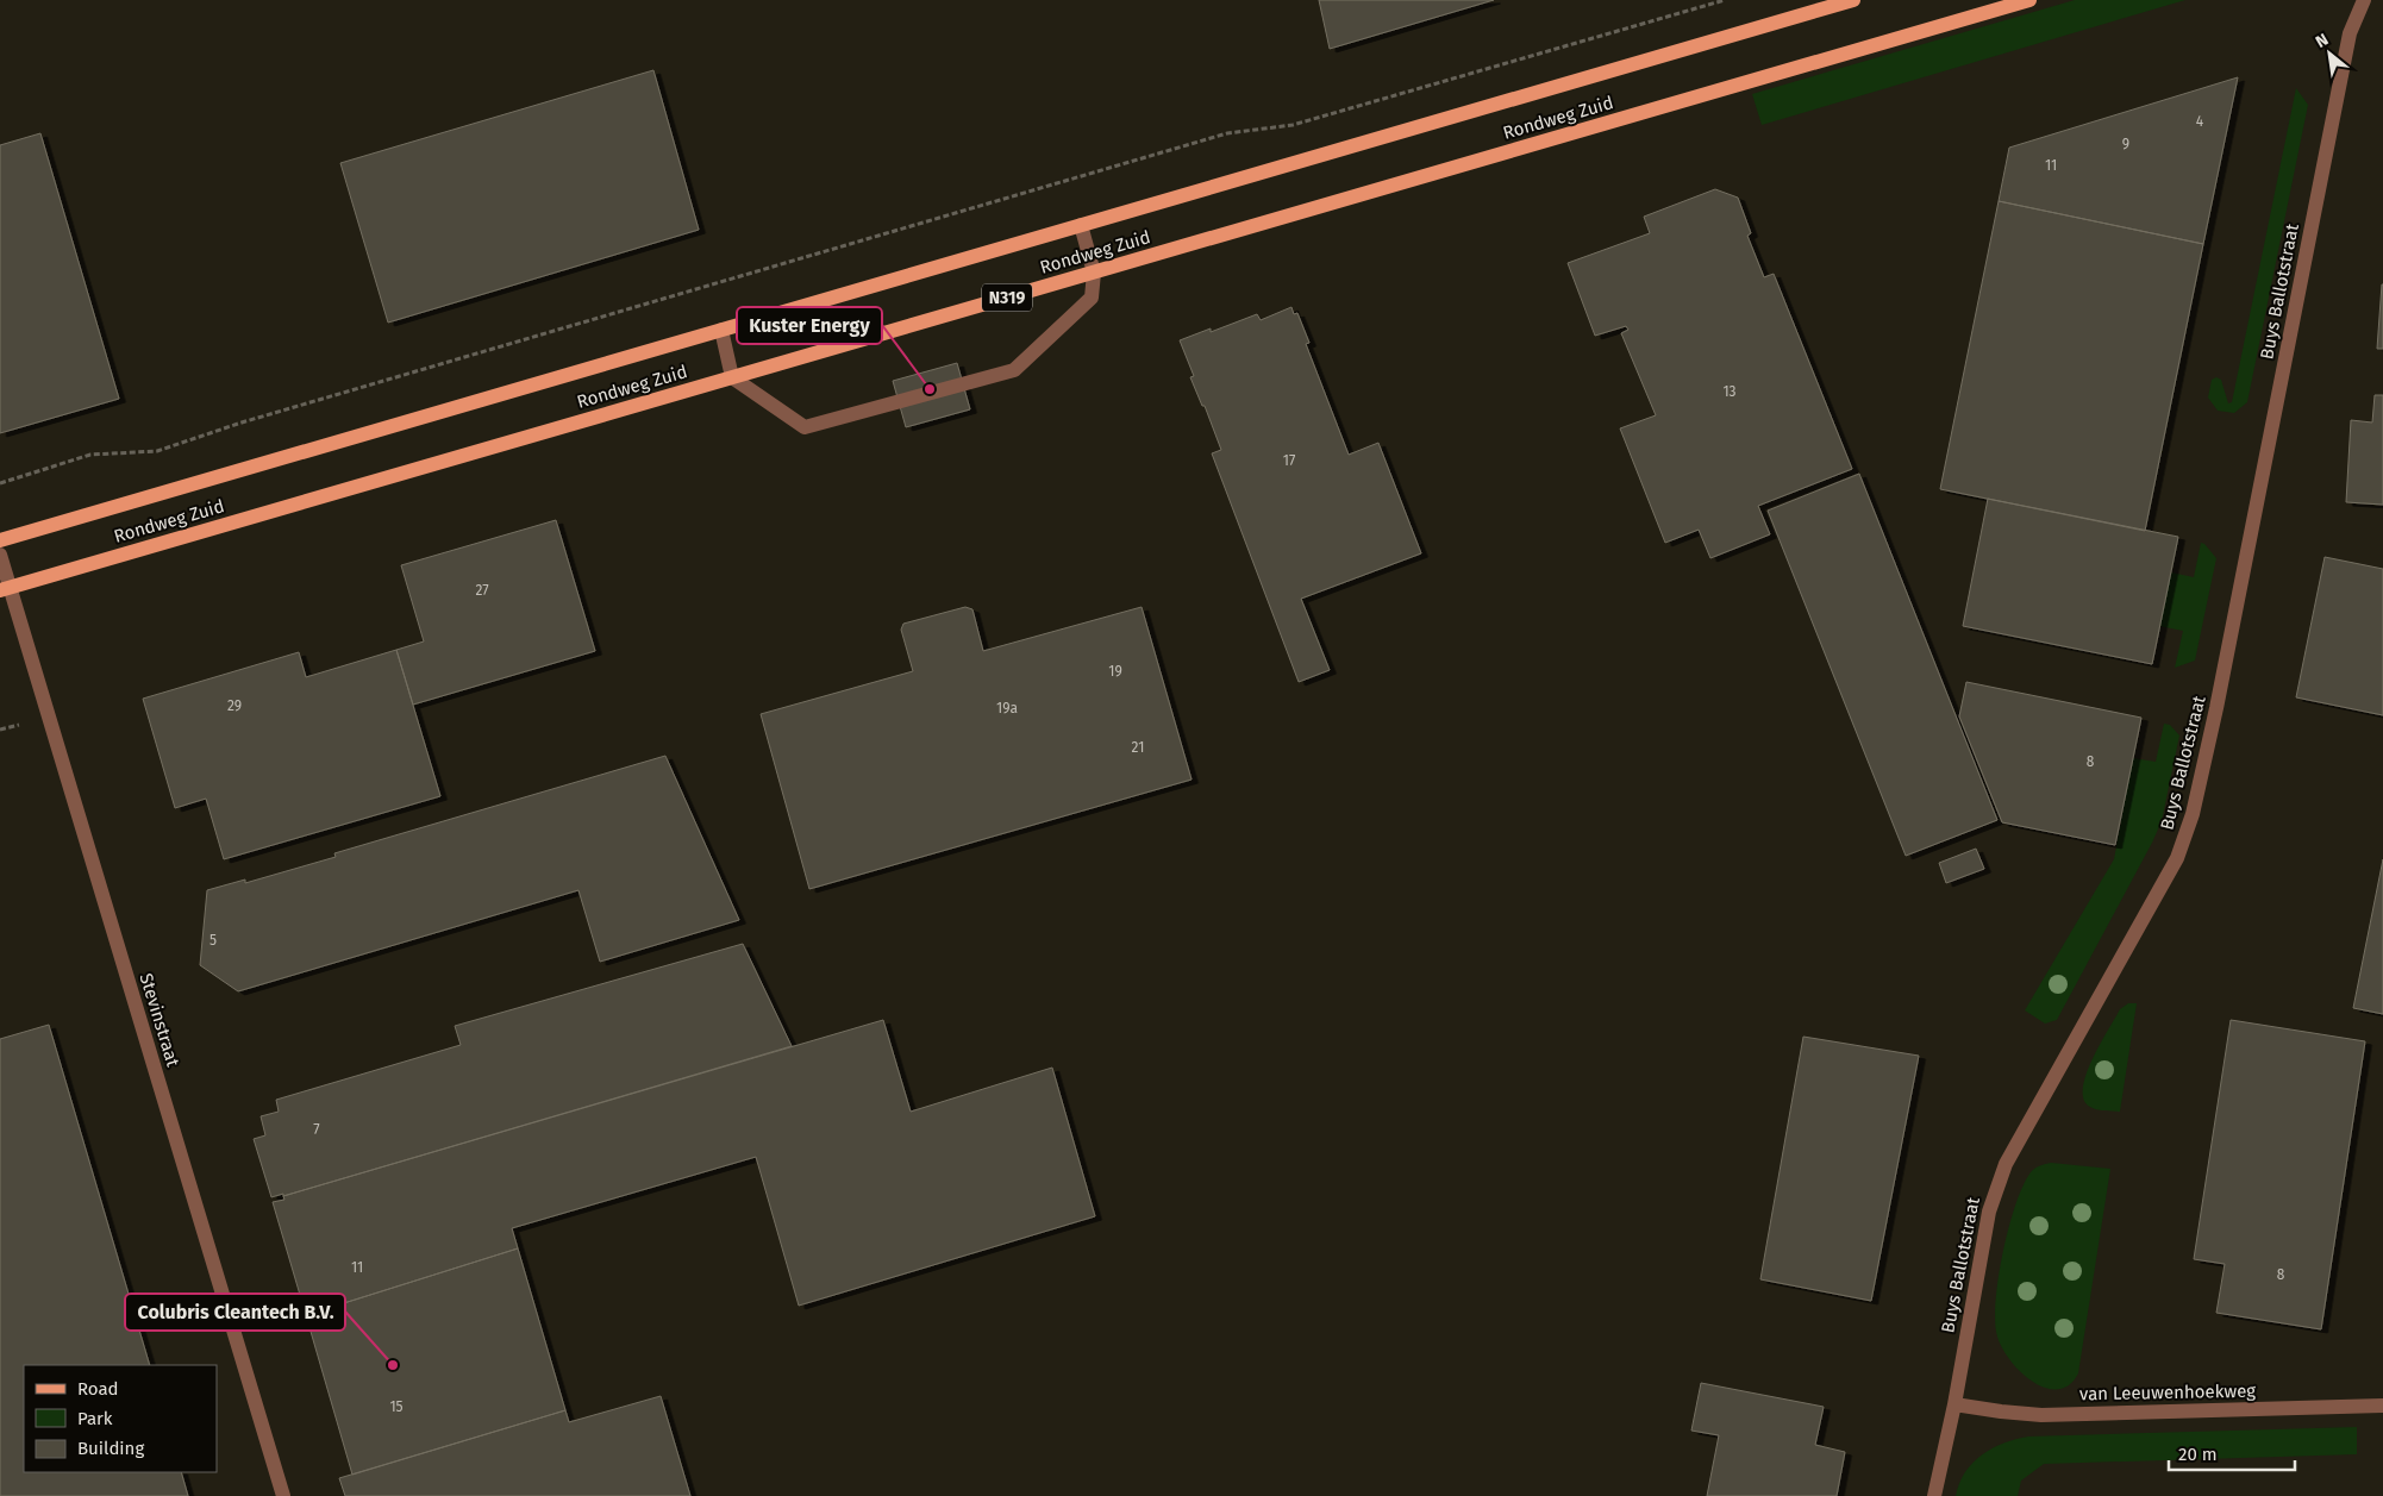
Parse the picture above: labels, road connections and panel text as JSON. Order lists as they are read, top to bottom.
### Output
{
  "streets": {
    "main road": ["Rondweg Zuid", "N319"],
    "street": ["Buys Ballotstraat", "Stevinstraat", "van Leeuwenhoekweg"]
  },
  "crossings": [
    ["Rondweg Zuid", "Stevinstraat"],
    ["Buys Ballotstraat", "van Leeuwenhoekweg"]
  ],
  "places": ["Kuster Energy", "Colubris Cleantech B.V."],
  "house_numbers": [
    "4",
    "9",
    "11",
    "13",
    "17",
    "27",
    "19",
    "29",
    "19a",
    "21",
    "8",
    "5",
    "7",
    "11",
    "8",
    "15"
  ],
  "legend": ["Road", "Park", "Building"],
  "scale_bar": "20 m",
  "north": "top left"
}
